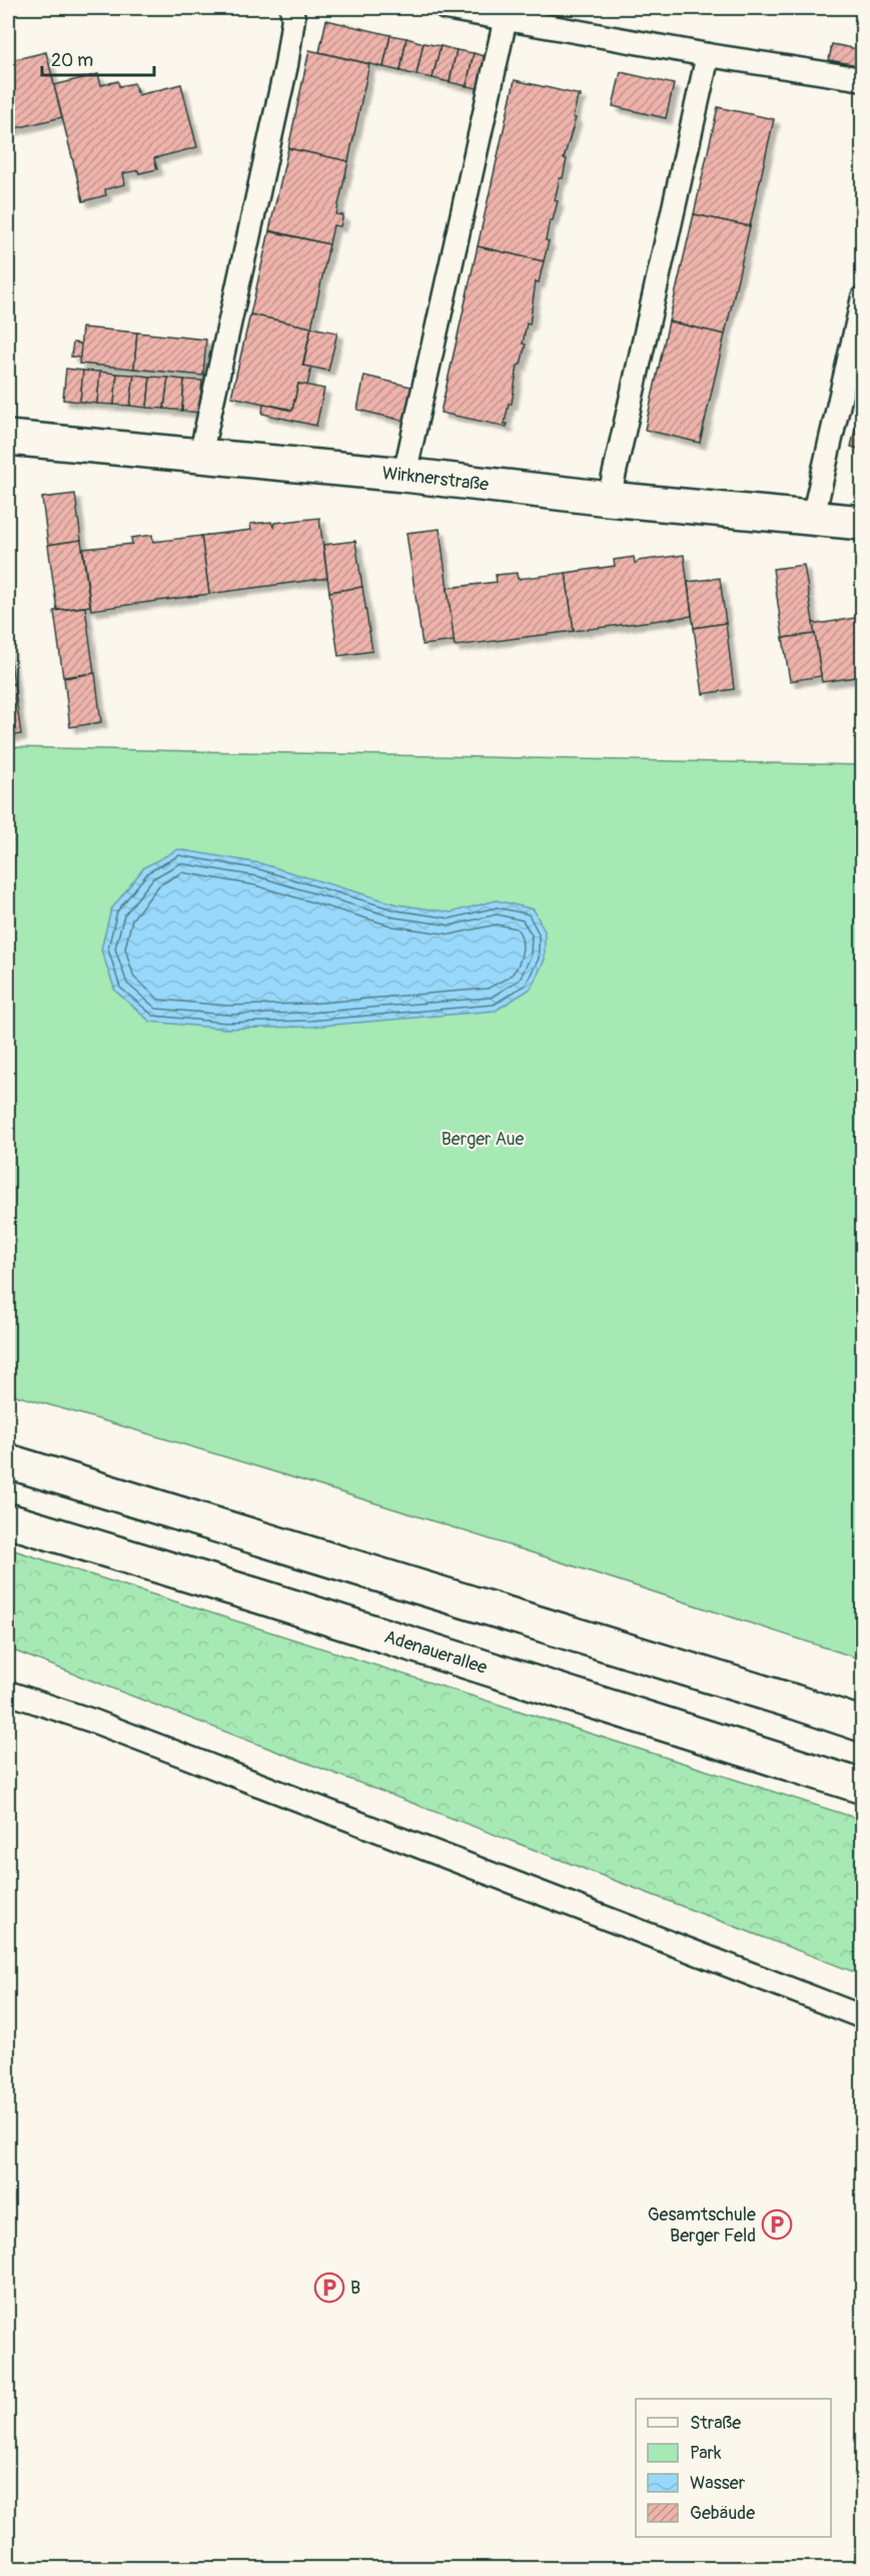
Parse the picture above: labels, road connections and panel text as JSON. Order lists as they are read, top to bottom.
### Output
{
  "streets": {
    "main road": ["Wirknerstraße", "Adenauerallee"]
  },
  "parks": ["Berger Aue"],
  "places": {
    "parking": ["Gesamtschule Berger Feld", "B"]
  },
  "legend": [
    "Straße",
    "Park",
    "Wasser",
    "Gebäude"
  ],
  "scale_bar": "20 m"
}
